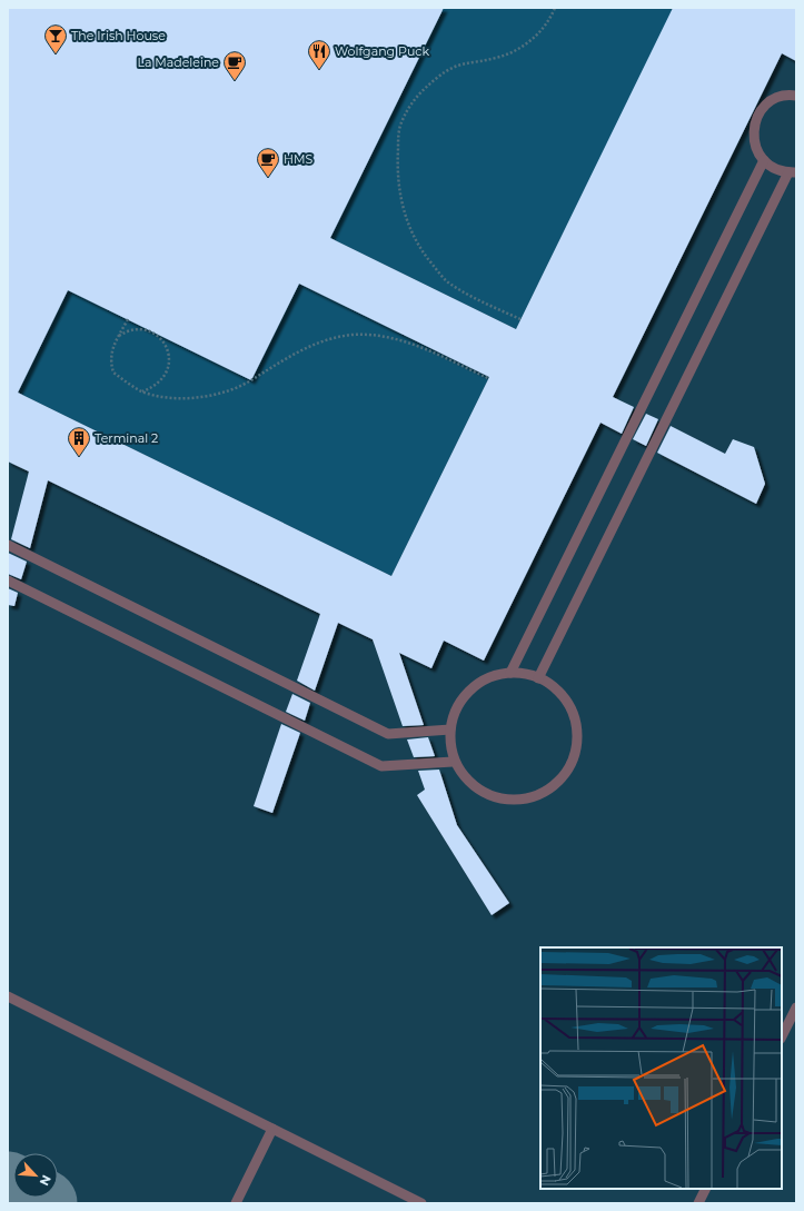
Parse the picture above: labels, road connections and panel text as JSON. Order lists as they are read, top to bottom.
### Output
{
  "places": {
    "bar": ["The Irish House"],
    "restaurant": ["Wolfgang Puck"],
    "cafe": ["La Madeleine", "HMS"],
    "building": ["Terminal 2"]
  },
  "north": "bottom right"
}
